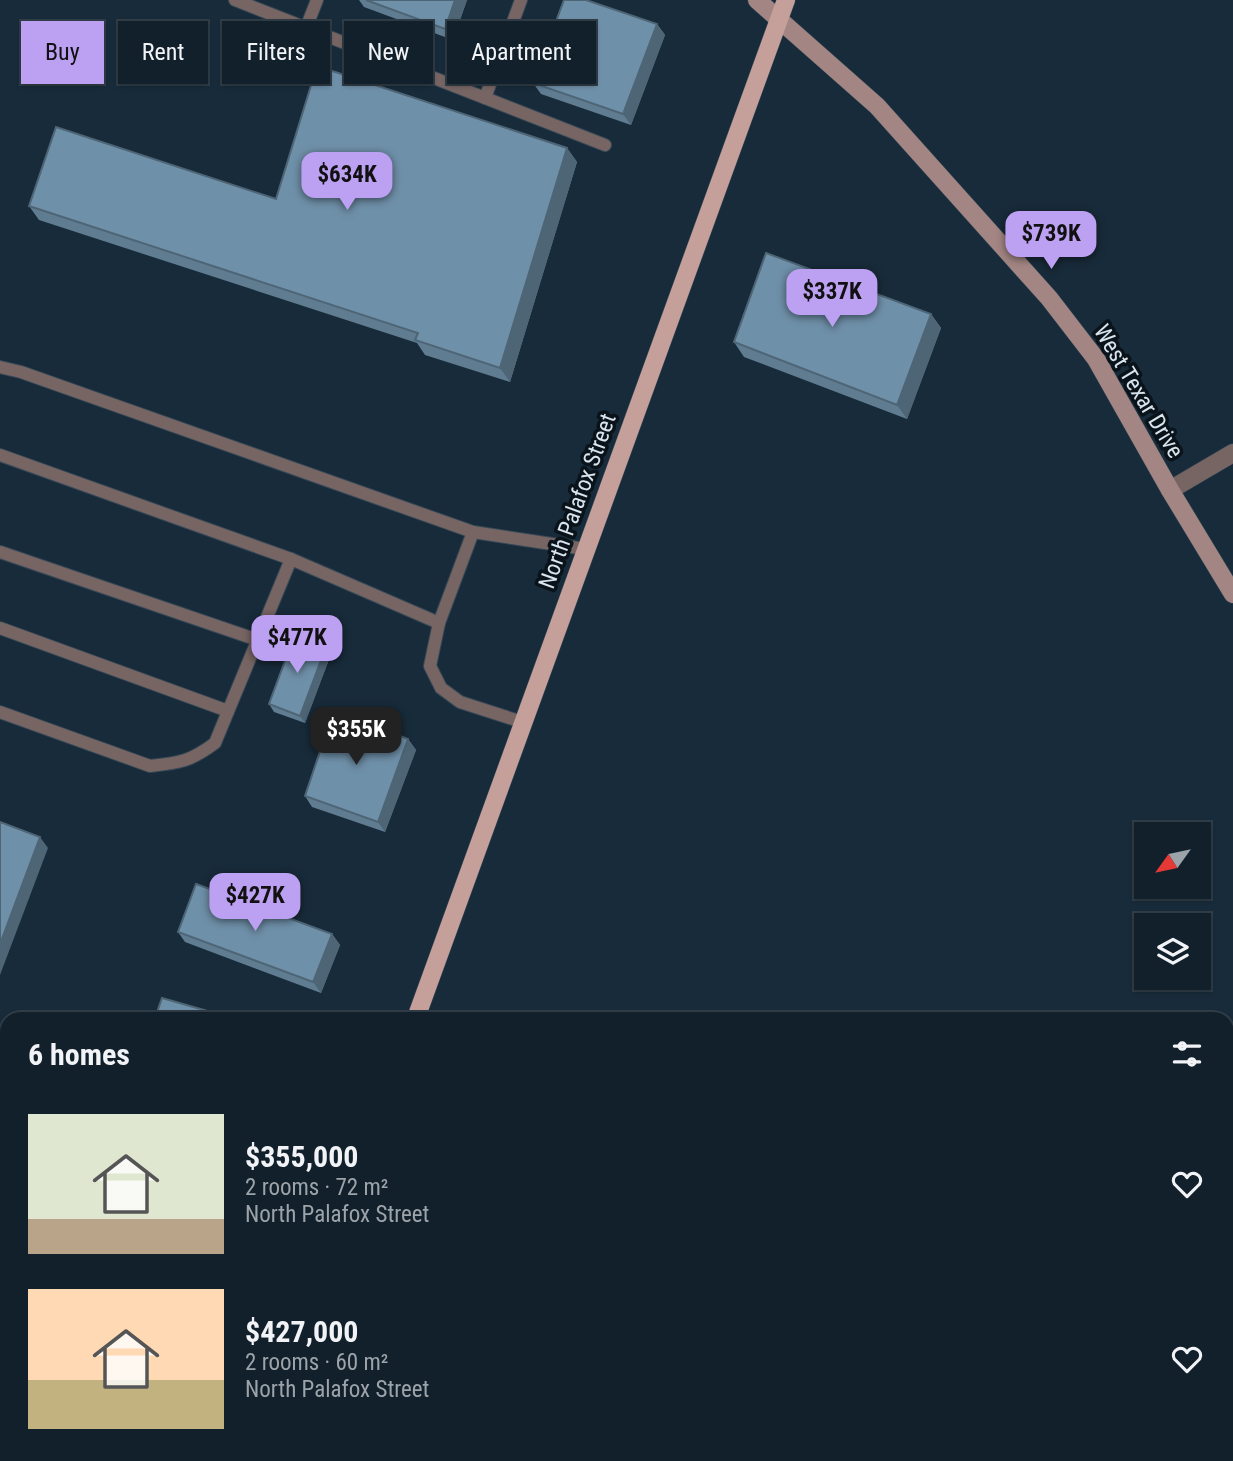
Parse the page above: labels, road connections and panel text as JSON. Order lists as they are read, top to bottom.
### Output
{
  "streets": {
    "main road": ["West Texar Drive", "North Palafox Street"]
  },
  "crossings": [
    ["West Texar Drive", "North Palafox Street"]
  ],
  "north": "bottom left",
  "page": {
    "chip": [
      "Buy",
      "Rent",
      "Filters",
      "New",
      "Apartment"
    ],
    "price": [
      "$634K",
      "$739K",
      "$337K",
      "$477K",
      "$355K",
      "$427K"
    ],
    "heading": "6 homes",
    "list": [
      {
        "name": "$355,000",
        "note": "2 rooms · 72 m² · North Palafox Street"
      },
      {
        "name": "$427,000",
        "note": "2 rooms · 60 m² · North Palafox Street"
      }
    ]
  }
}
